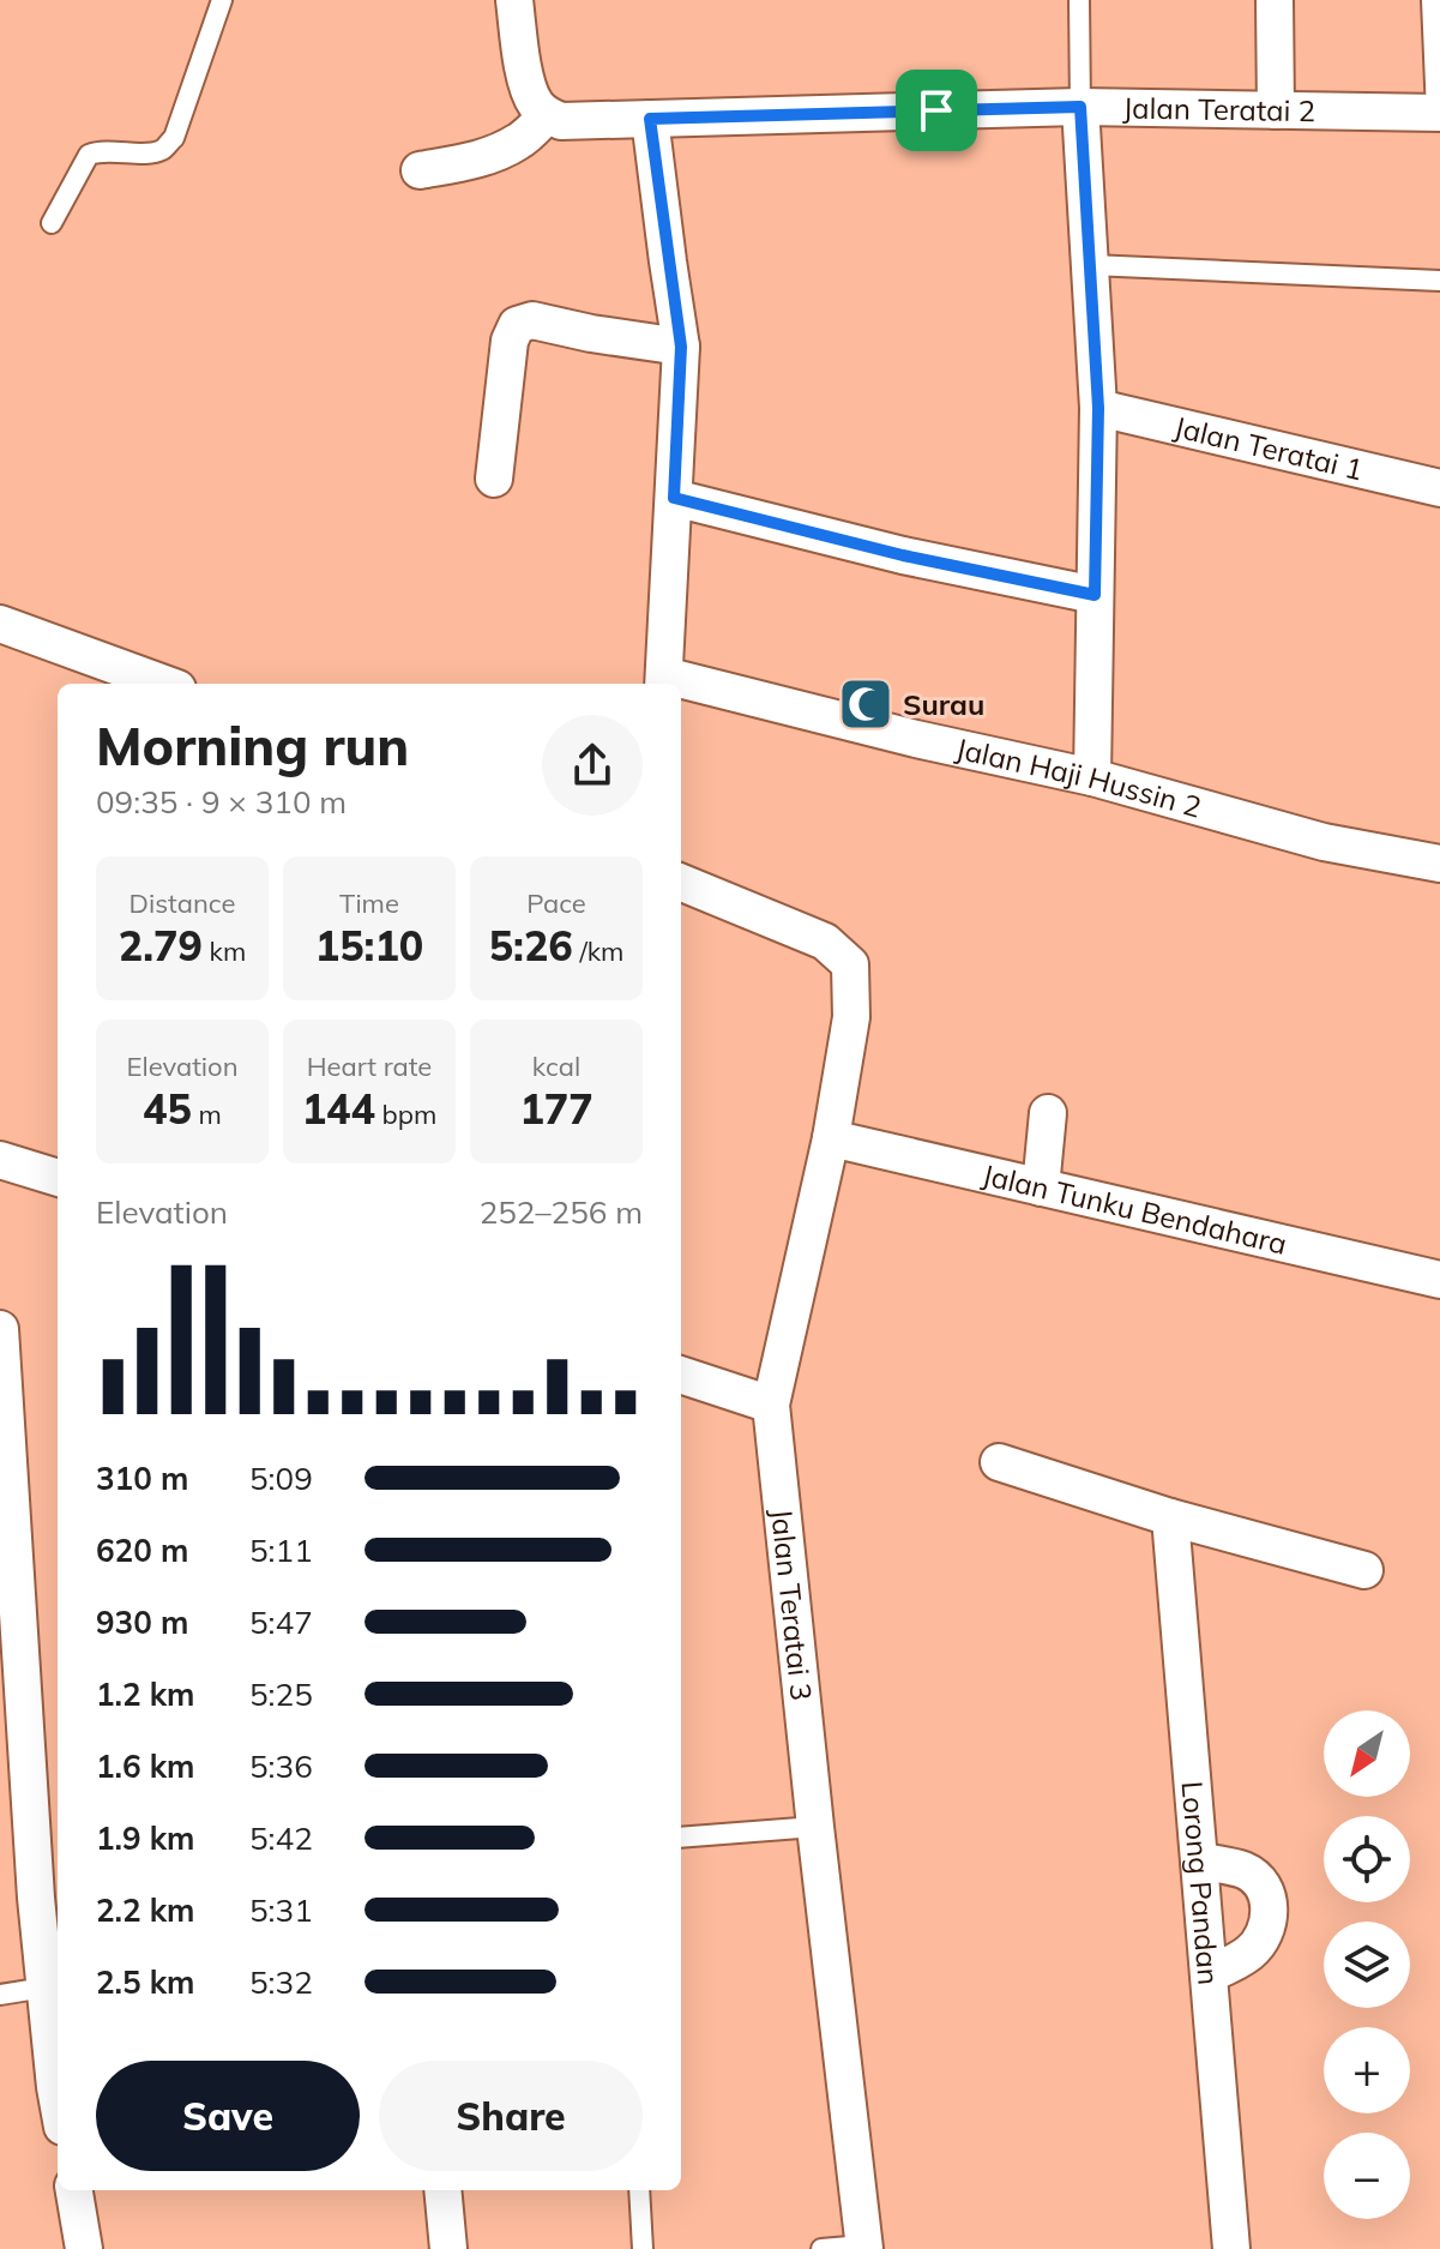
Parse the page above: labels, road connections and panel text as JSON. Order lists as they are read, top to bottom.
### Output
{
  "streets": {
    "street": [
      "Jalan Teratai 2",
      "Jalan Teratai 1",
      "Jalan Haji Hussin 2",
      "Jalan Tunku Bendahara",
      "Jalan Teratai 3",
      "Lorong Pandan"
    ]
  },
  "crossings": [
    ["Jalan Tunku Bendahara", "Jalan Teratai 3"]
  ],
  "places": {
    "mosque": ["Surau"]
  },
  "north": "bottom left",
  "page": {
    "heading": ["Morning run", "09:35 · 9 × 310 m"],
    "stats": [
      ["Distance", "2.79 km"],
      ["Time", "15:10"],
      ["Pace", "5:26 /km"],
      ["Elevation", "45 m"],
      ["Heart rate", "144 bpm"],
      ["kcal", "177"]
    ],
    "chart": ["Elevation", "252–256 m"],
    "list": [
      {
        "name": "310 m",
        "note": "5:09"
      },
      {
        "name": "620 m",
        "note": "5:11"
      },
      {
        "name": "930 m",
        "note": "5:47"
      },
      {
        "name": "1.2 km",
        "note": "5:25"
      },
      {
        "name": "1.6 km",
        "note": "5:36"
      },
      {
        "name": "1.9 km",
        "note": "5:42"
      },
      {
        "name": "2.2 km",
        "note": "5:31"
      },
      {
        "name": "2.5 km",
        "note": "5:32"
      }
    ],
    "map_buttons": ["+", "−"],
    "buttons": ["Save", "Share"]
  }
}
